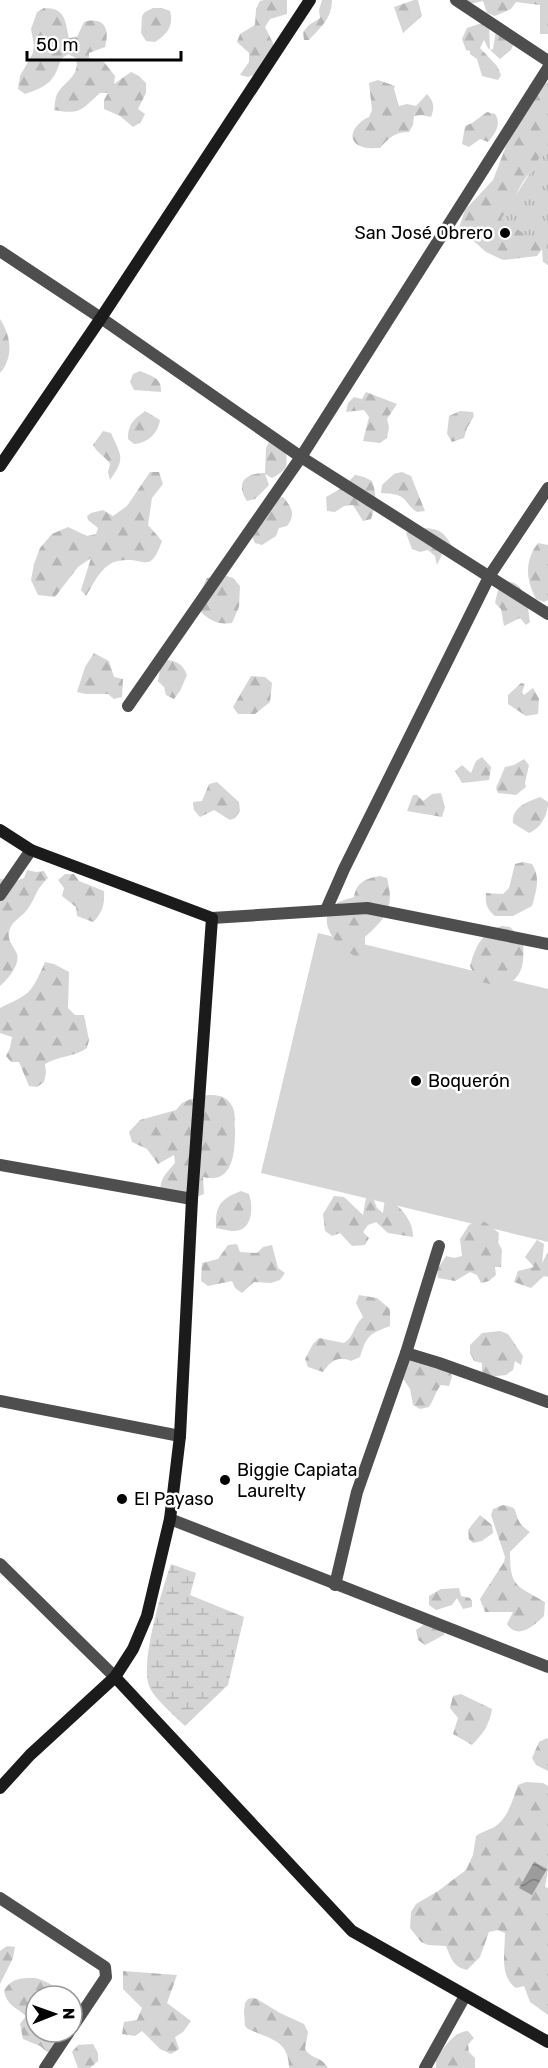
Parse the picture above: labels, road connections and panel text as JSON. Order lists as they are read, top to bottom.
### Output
{
  "places": [
    "San José Obrero",
    "Boquerón",
    "Biggie Capiata Laurelty",
    "El Payaso"
  ],
  "scale_bar": "50 m",
  "north": "right"
}
